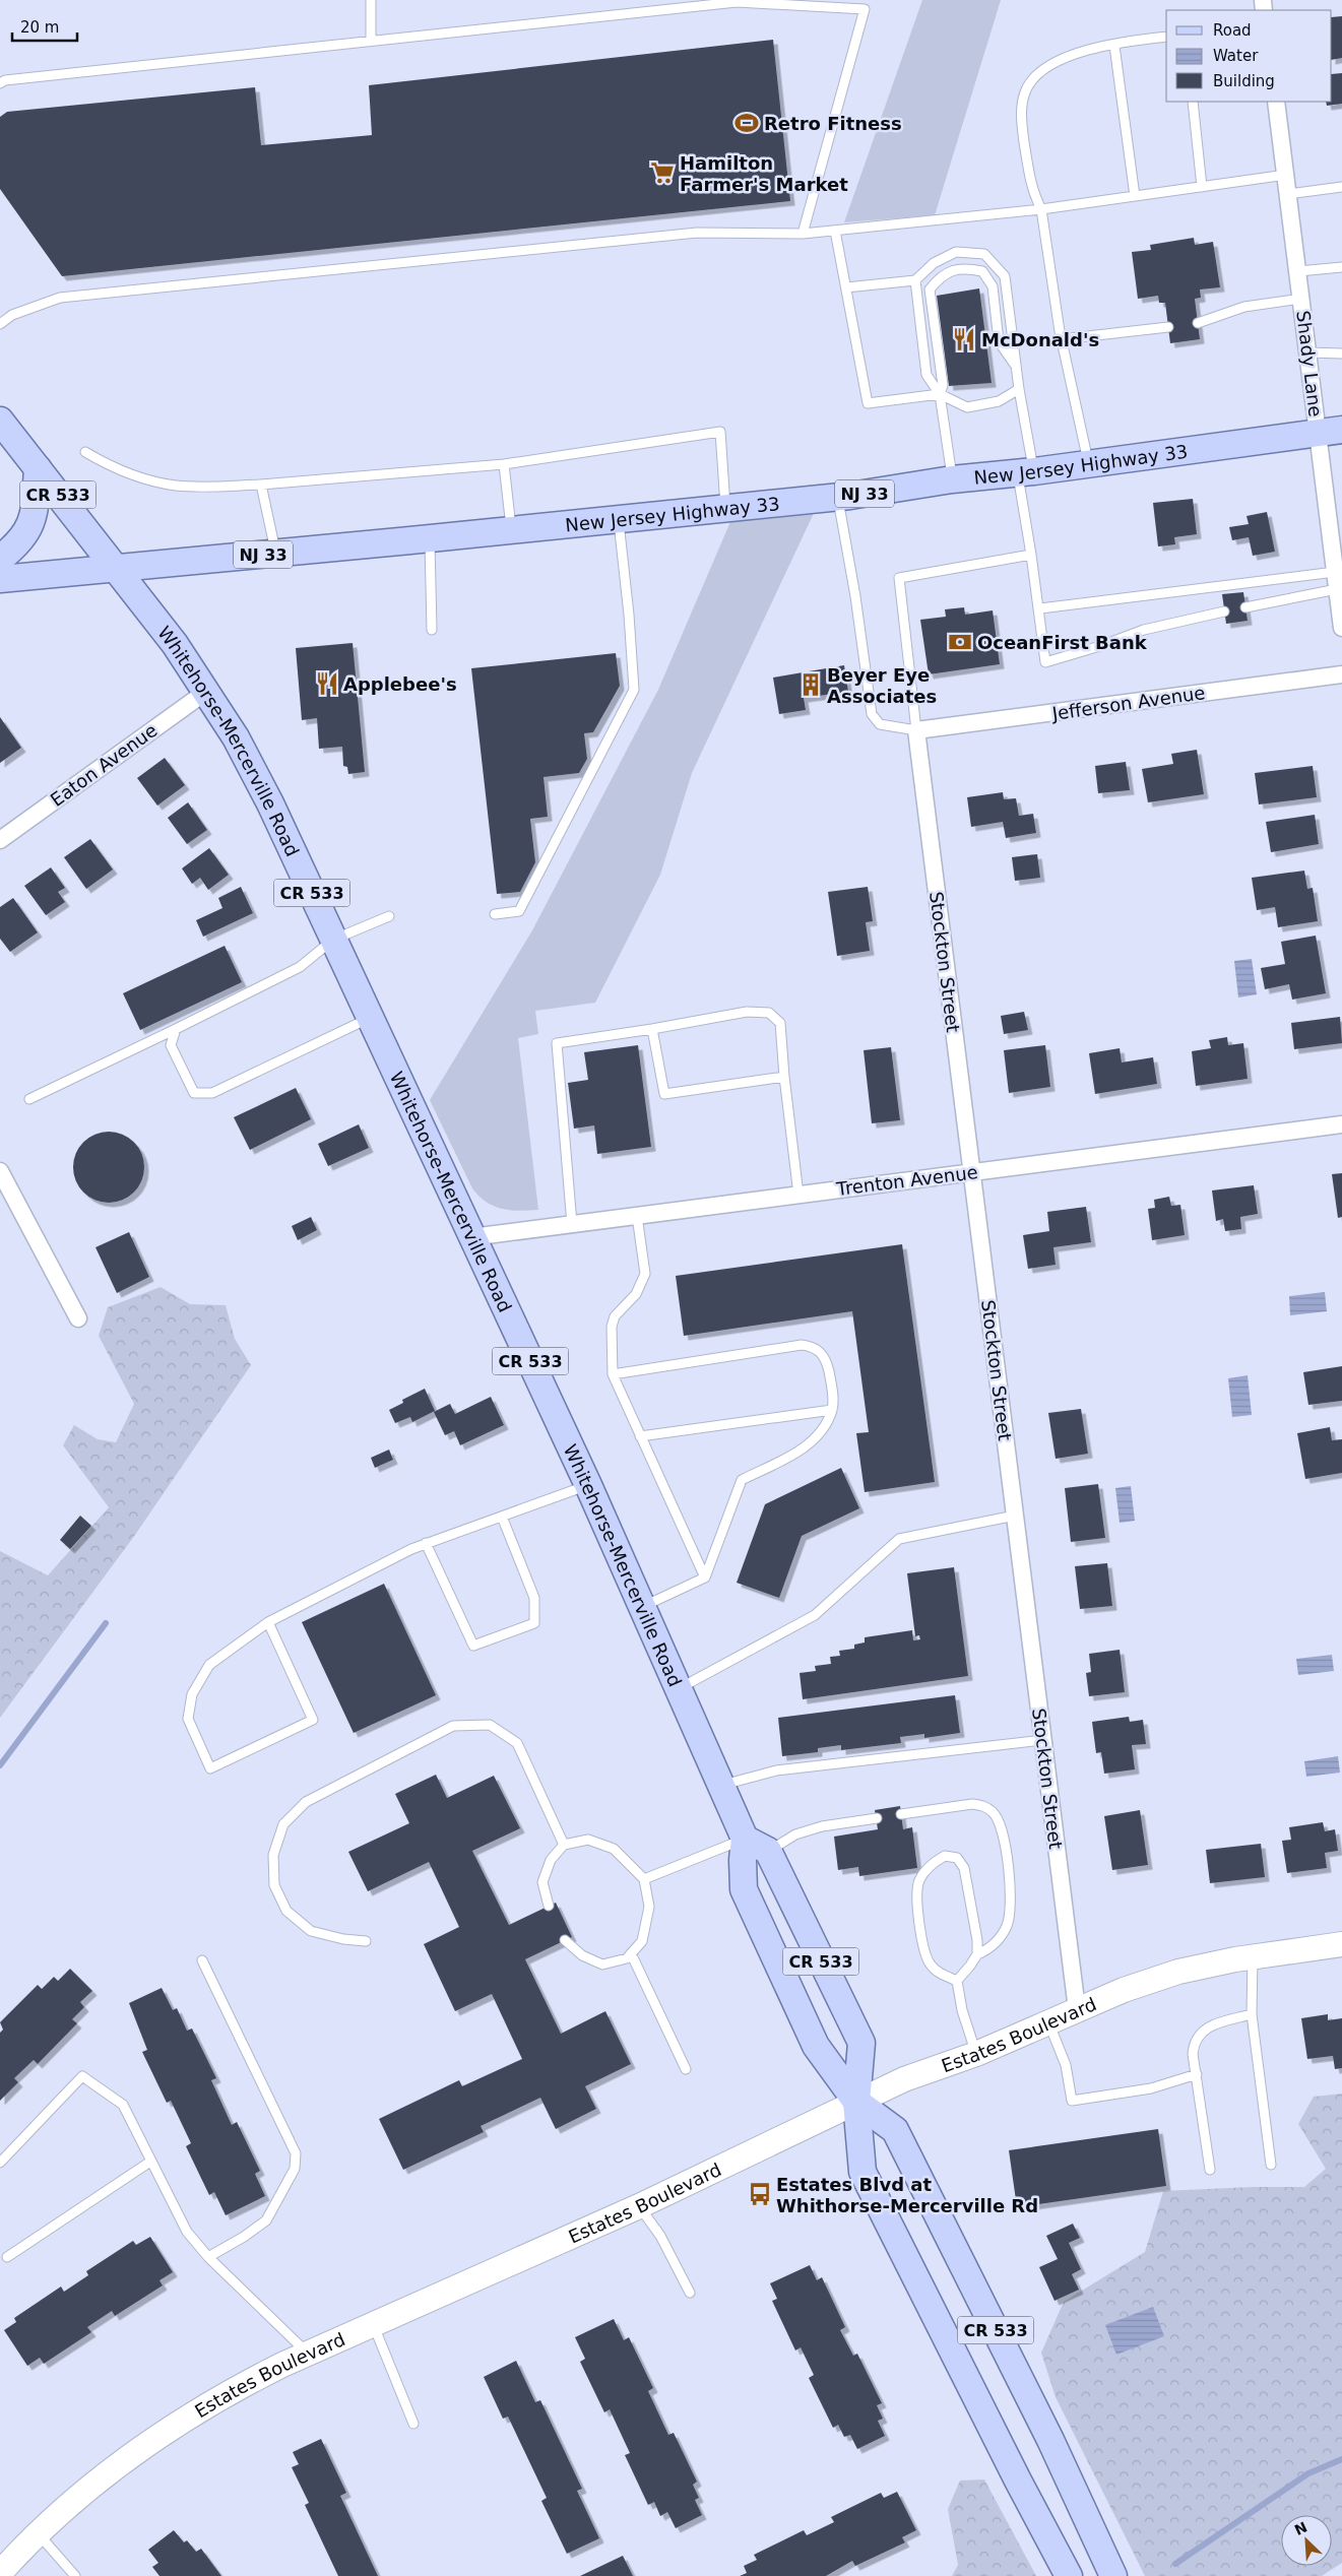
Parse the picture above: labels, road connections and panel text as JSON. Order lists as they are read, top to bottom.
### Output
{
  "streets": {
    "main road": [
      "New Jersey Highway 33",
      "NJ 33",
      "CR 533",
      "Whitehorse-Mercerville Road"
    ],
    "street": [
      "Shady Lane",
      "Jefferson Avenue",
      "Eaton Avenue",
      "Stockton Street",
      "Trenton Avenue",
      "Estates Boulevard"
    ]
  },
  "crossings": [
    ["Shady Lane", "New Jersey Highway 33"],
    ["New Jersey Highway 33", "CR 533"],
    ["New Jersey Highway 33", "Whitehorse-Mercerville Road"],
    ["CR 533", "Whitehorse-Mercerville Road"],
    ["CR 533", "Estates Boulevard"],
    ["Jefferson Avenue", "Stockton Street"],
    ["Whitehorse-Mercerville Road", "Eaton Avenue"],
    ["Whitehorse-Mercerville Road", "Trenton Avenue"],
    ["Whitehorse-Mercerville Road", "Estates Boulevard"],
    ["Stockton Street", "Trenton Avenue"],
    ["Stockton Street", "Estates Boulevard"]
  ],
  "places": {
    "sports": ["Retro Fitness"],
    "supermarket": ["Hamilton Farmer's Market"],
    "restaurant": ["McDonald's", "Applebee's"],
    "bank": ["OceanFirst Bank"],
    "building": ["Beyer Eye Associates"],
    "bus stop": ["Estates Blvd at Whithorse-Mercerville Rd"]
  },
  "legend": ["Road", "Water", "Building"],
  "scale_bar": "20 m",
  "north": "top left"
}
